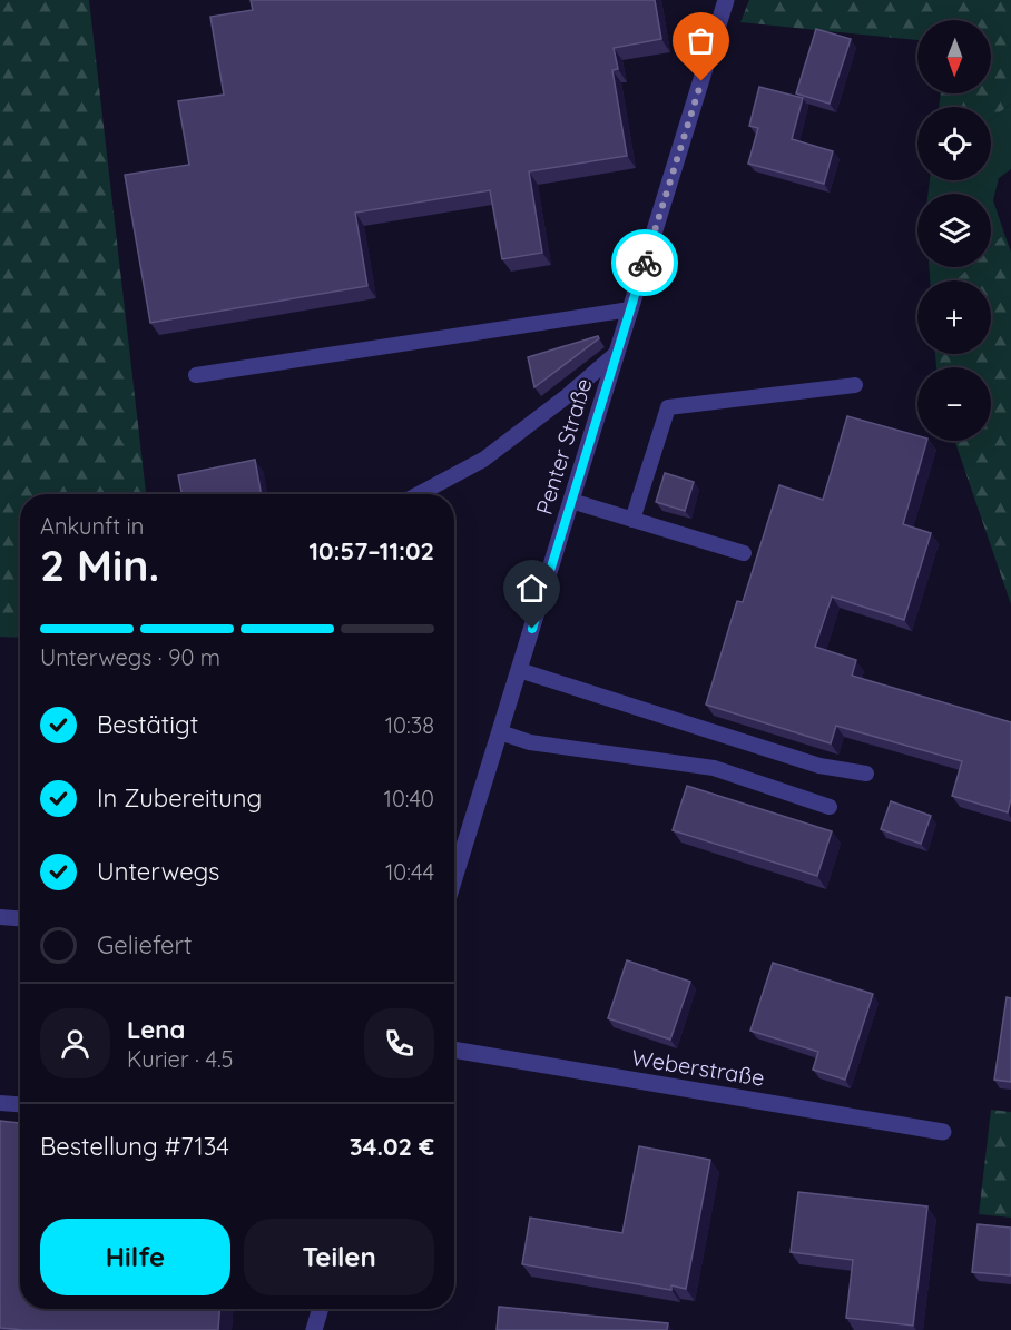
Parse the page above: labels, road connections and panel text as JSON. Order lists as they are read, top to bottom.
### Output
{
  "streets": {
    "street": ["Penter Straße", "Weberstraße"]
  },
  "north": "bottom",
  "page": {
    "map_buttons": ["+", "−"],
    "heading": ["2 Min.", "Ankunft in", "10:57–11:02"],
    "panel": [
      "Lena",
      "Kurier · 4.5",
      "Bestellung #7134",
      "34.02 €"
    ],
    "bar": "Unterwegs · 90 m",
    "list": [
      ["Bestätigt", "10:38"],
      ["In Zubereitung", "10:40"],
      ["Unterwegs", "10:44"],
      "Geliefert"
    ],
    "buttons": ["Hilfe", "Teilen"]
  }
}
